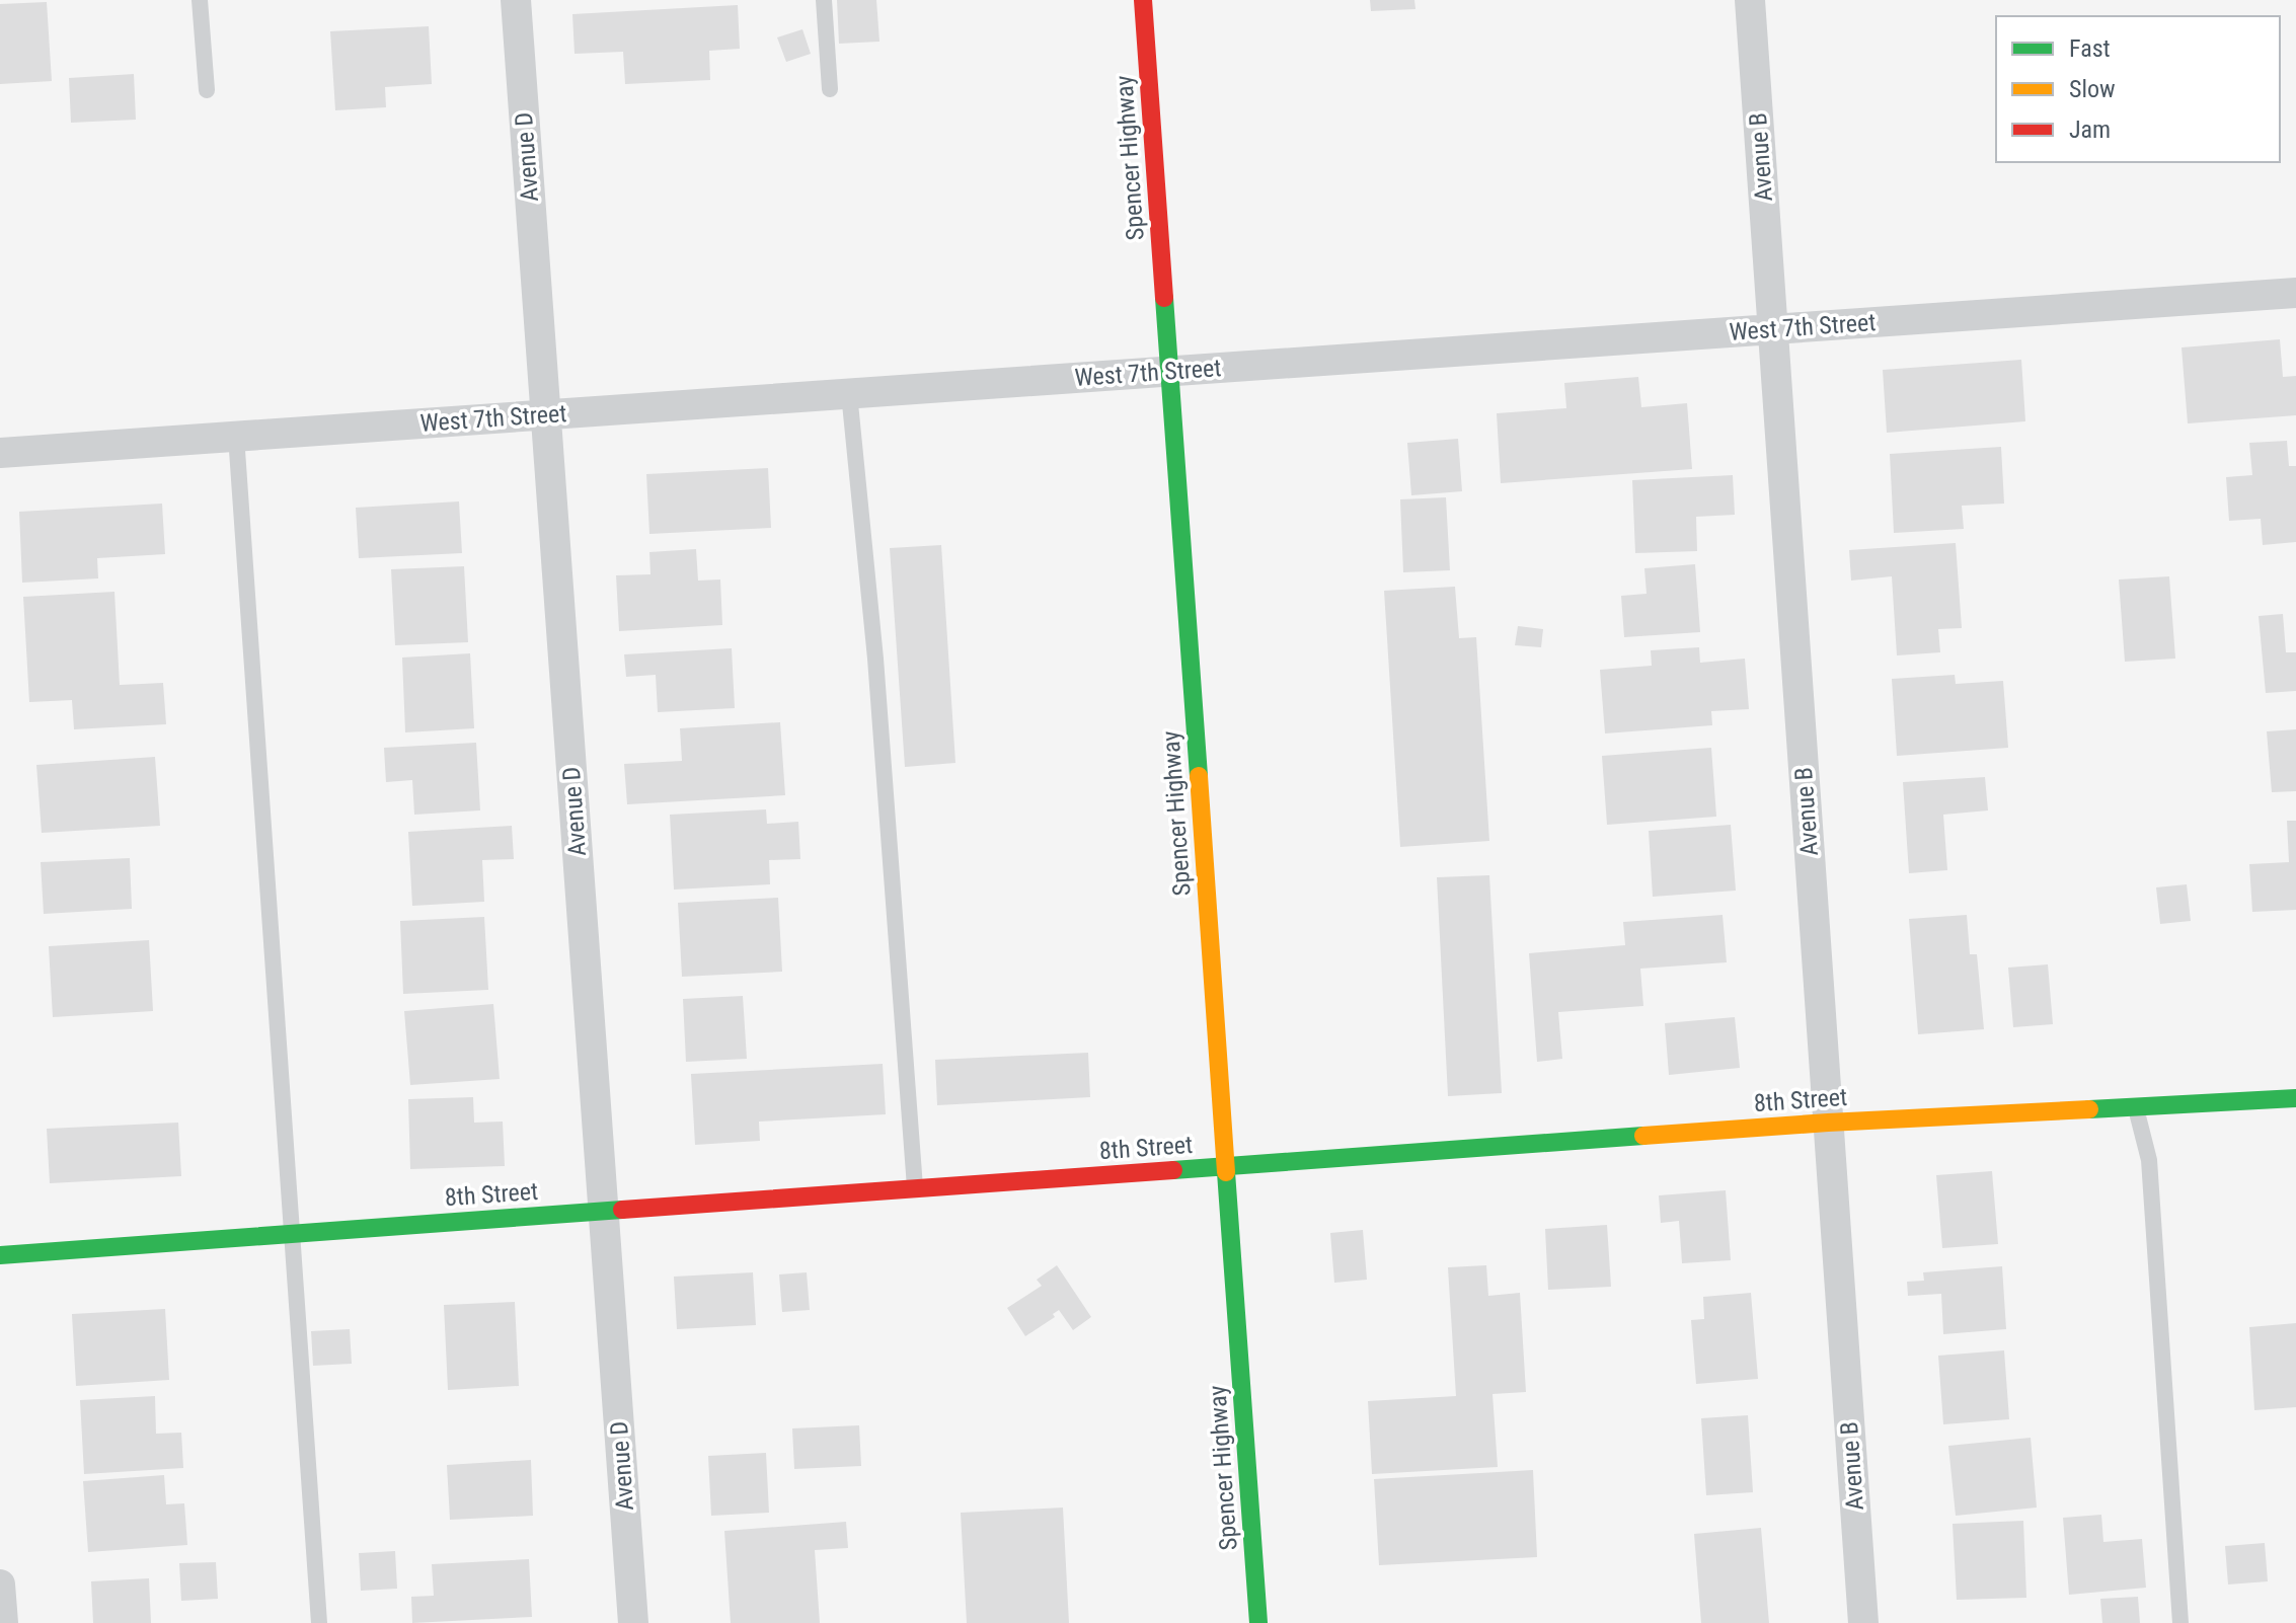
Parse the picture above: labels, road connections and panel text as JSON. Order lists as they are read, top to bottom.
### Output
{
  "streets": {
    "street": [
      "Avenue D",
      "Avenue B",
      "Spencer Highway",
      "West 7th Street",
      "8th Street"
    ]
  },
  "crossings": [
    ["Avenue D", "West 7th Street"],
    ["Avenue D", "8th Street"],
    ["Avenue B", "West 7th Street"],
    ["Avenue B", "8th Street"],
    ["Spencer Highway", "West 7th Street"],
    ["Spencer Highway", "8th Street"]
  ],
  "legend": ["Fast", "Slow", "Jam"]
}
